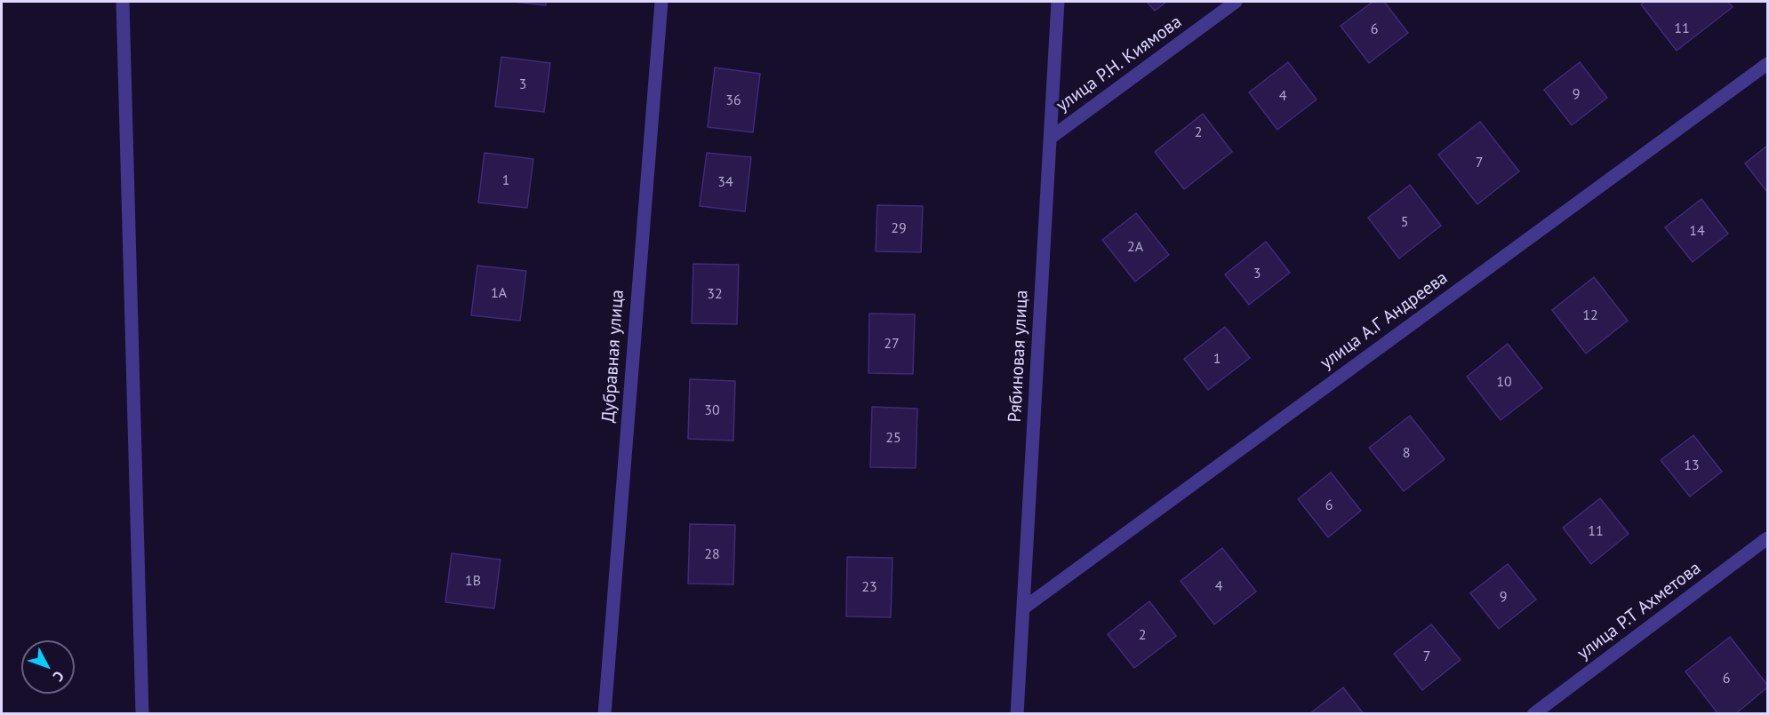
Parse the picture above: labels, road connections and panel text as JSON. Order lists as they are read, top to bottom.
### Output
{
  "streets": {
    "street": [
      "улица Р.Н. Киямова",
      "улица А.Г Андреева",
      "Дубравная улица",
      "Рябиновая улица",
      "улица Р.Т Ахметова"
    ]
  },
  "crossings": [
    ["улица Р.Н. Киямова", "Рябиновая улица"],
    ["улица А.Г Андреева", "Рябиновая улица"]
  ],
  "house_numbers": [
    "11",
    "6",
    "3",
    "9",
    "4",
    "36",
    "2",
    "7",
    "1",
    "34",
    "5",
    "29",
    "14",
    "2А",
    "3",
    "1А",
    "32",
    "12",
    "27",
    "1",
    "10",
    "30",
    "25",
    "8",
    "13",
    "6",
    "11",
    "28",
    "1В",
    "4",
    "23",
    "9",
    "2",
    "7",
    "6"
  ],
  "north": "bottom right"
}
